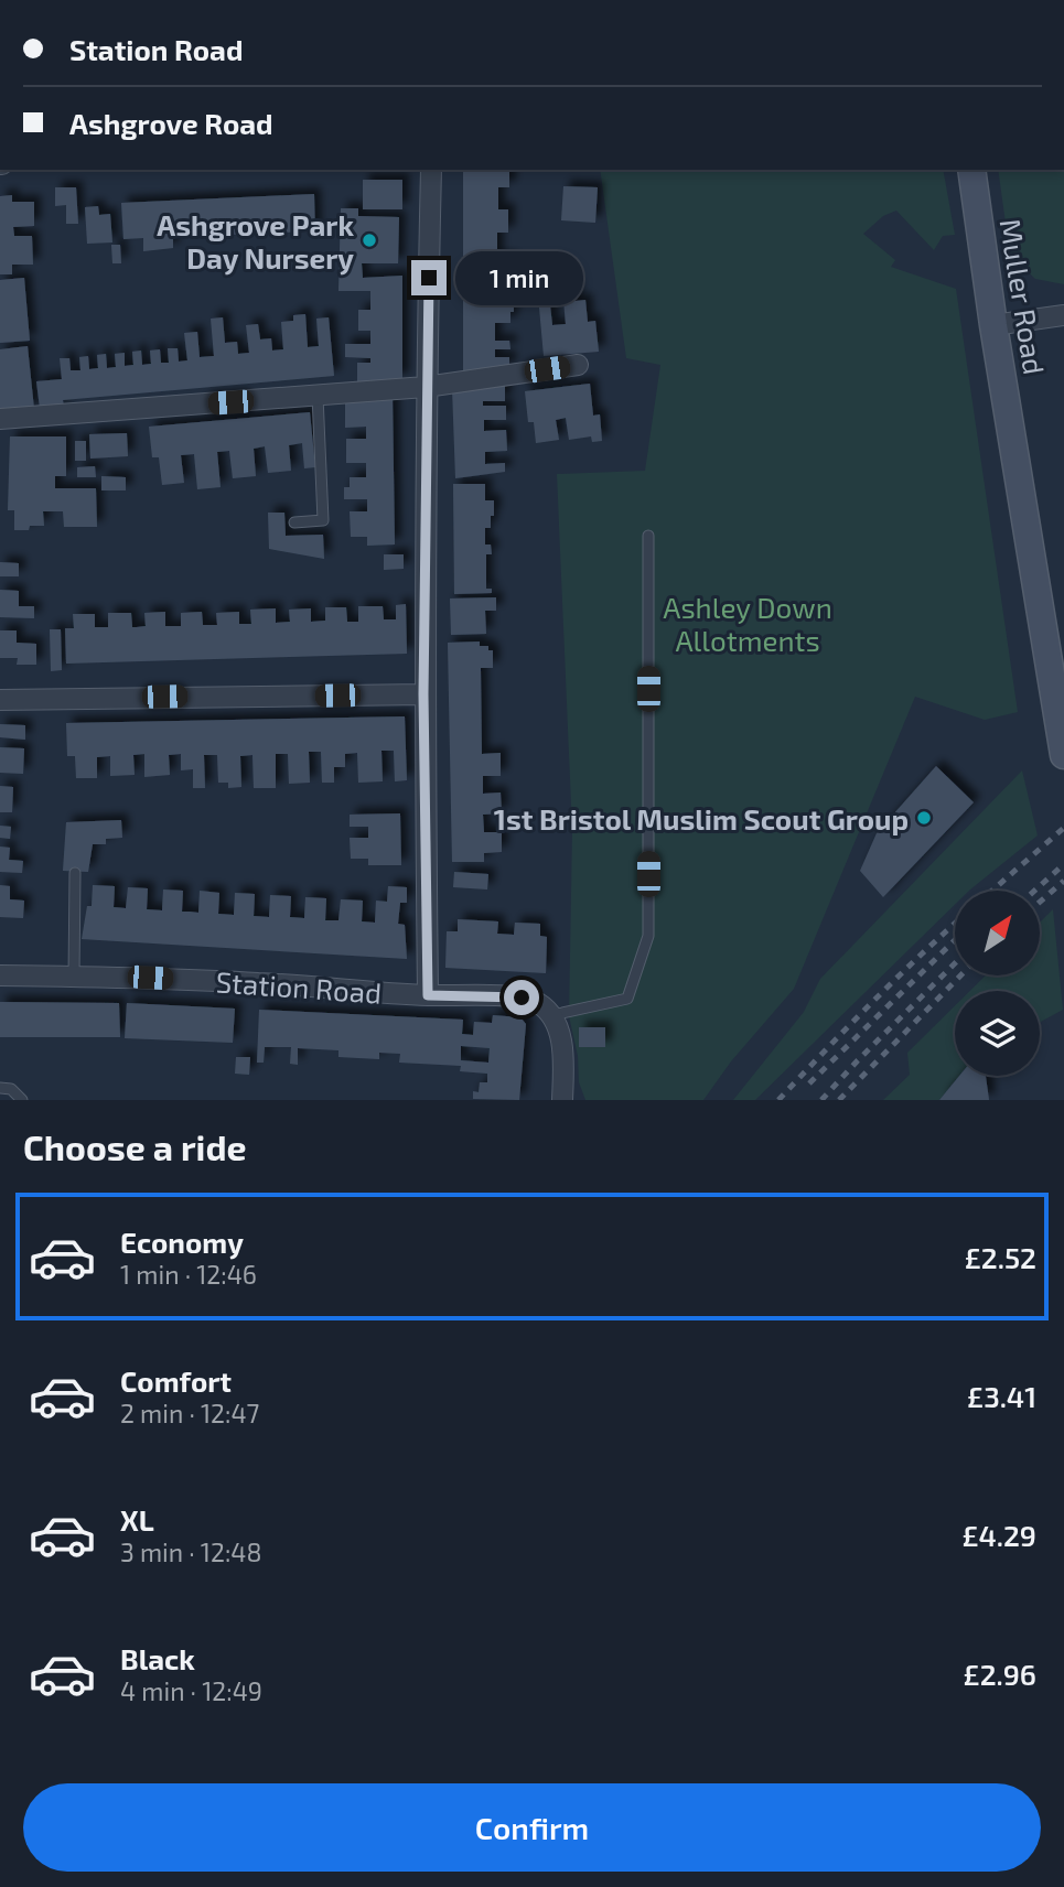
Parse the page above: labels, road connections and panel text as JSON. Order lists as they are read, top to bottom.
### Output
{
  "streets": {
    "main road": ["Muller Road"],
    "street": ["Station Road"]
  },
  "parks": ["Ashley Down Allotments"],
  "places": ["Ashgrove Park Day Nursery", "1st Bristol Muslim Scout Group"],
  "north": "top right",
  "page": {
    "banner": ["Station Road", "Ashgrove Road"],
    "bubble": "1 min",
    "heading": "Choose a ride",
    "list": [
      {
        "name": "Economy",
        "note": "1 min · 12:46",
        "value": "£2.52"
      },
      {
        "name": "Comfort",
        "note": "2 min · 12:47",
        "value": "£3.41"
      },
      {
        "name": "XL",
        "note": "3 min · 12:48",
        "value": "£4.29"
      },
      {
        "name": "Black",
        "note": "4 min · 12:49",
        "value": "£2.96"
      }
    ],
    "buttons": "Confirm"
  }
}
